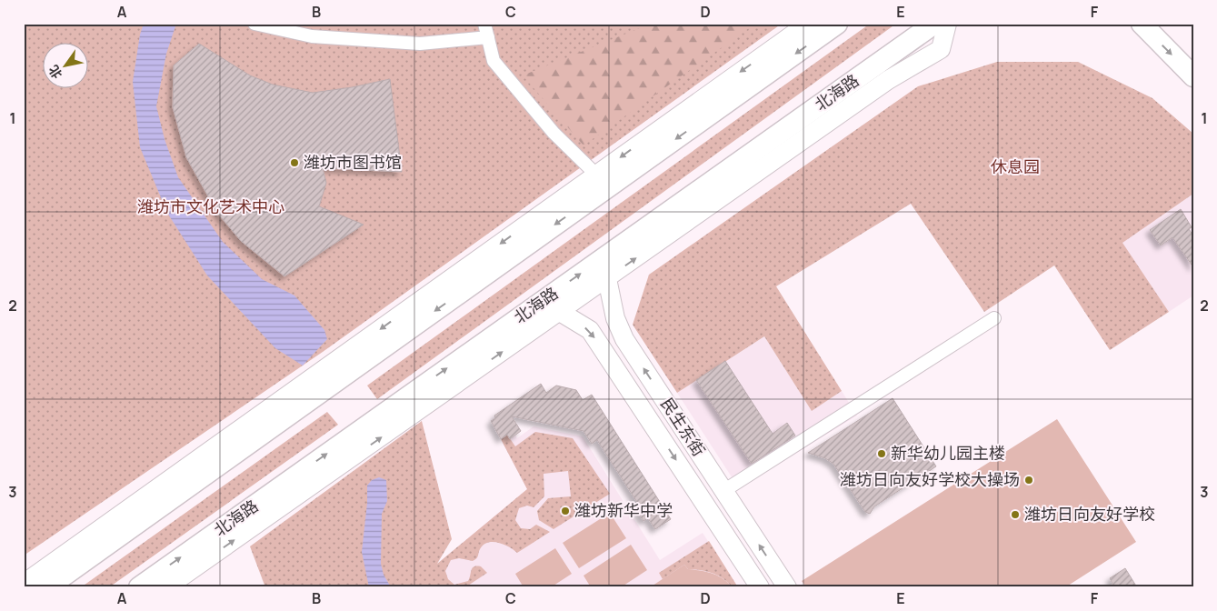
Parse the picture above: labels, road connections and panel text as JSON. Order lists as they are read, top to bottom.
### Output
{
  "streets": {
    "main road": ["北海路"],
    "street": ["民生东街"]
  },
  "crossings": [
    ["北海路", "民生东街"]
  ],
  "parks": ["休息园", "潍坊市文化艺术中心"],
  "places": [
    "潍坊市图书馆",
    "新华幼儿园主楼",
    "潍坊日向友好学校大操场",
    "潍坊新华中学",
    "潍坊日向友好学校"
  ],
  "north": "bottom left",
  "grid": {
    "columns": [
      "A",
      "B",
      "C",
      "D",
      "E",
      "F"
    ],
    "rows": ["1", "2", "3"]
  }
}
